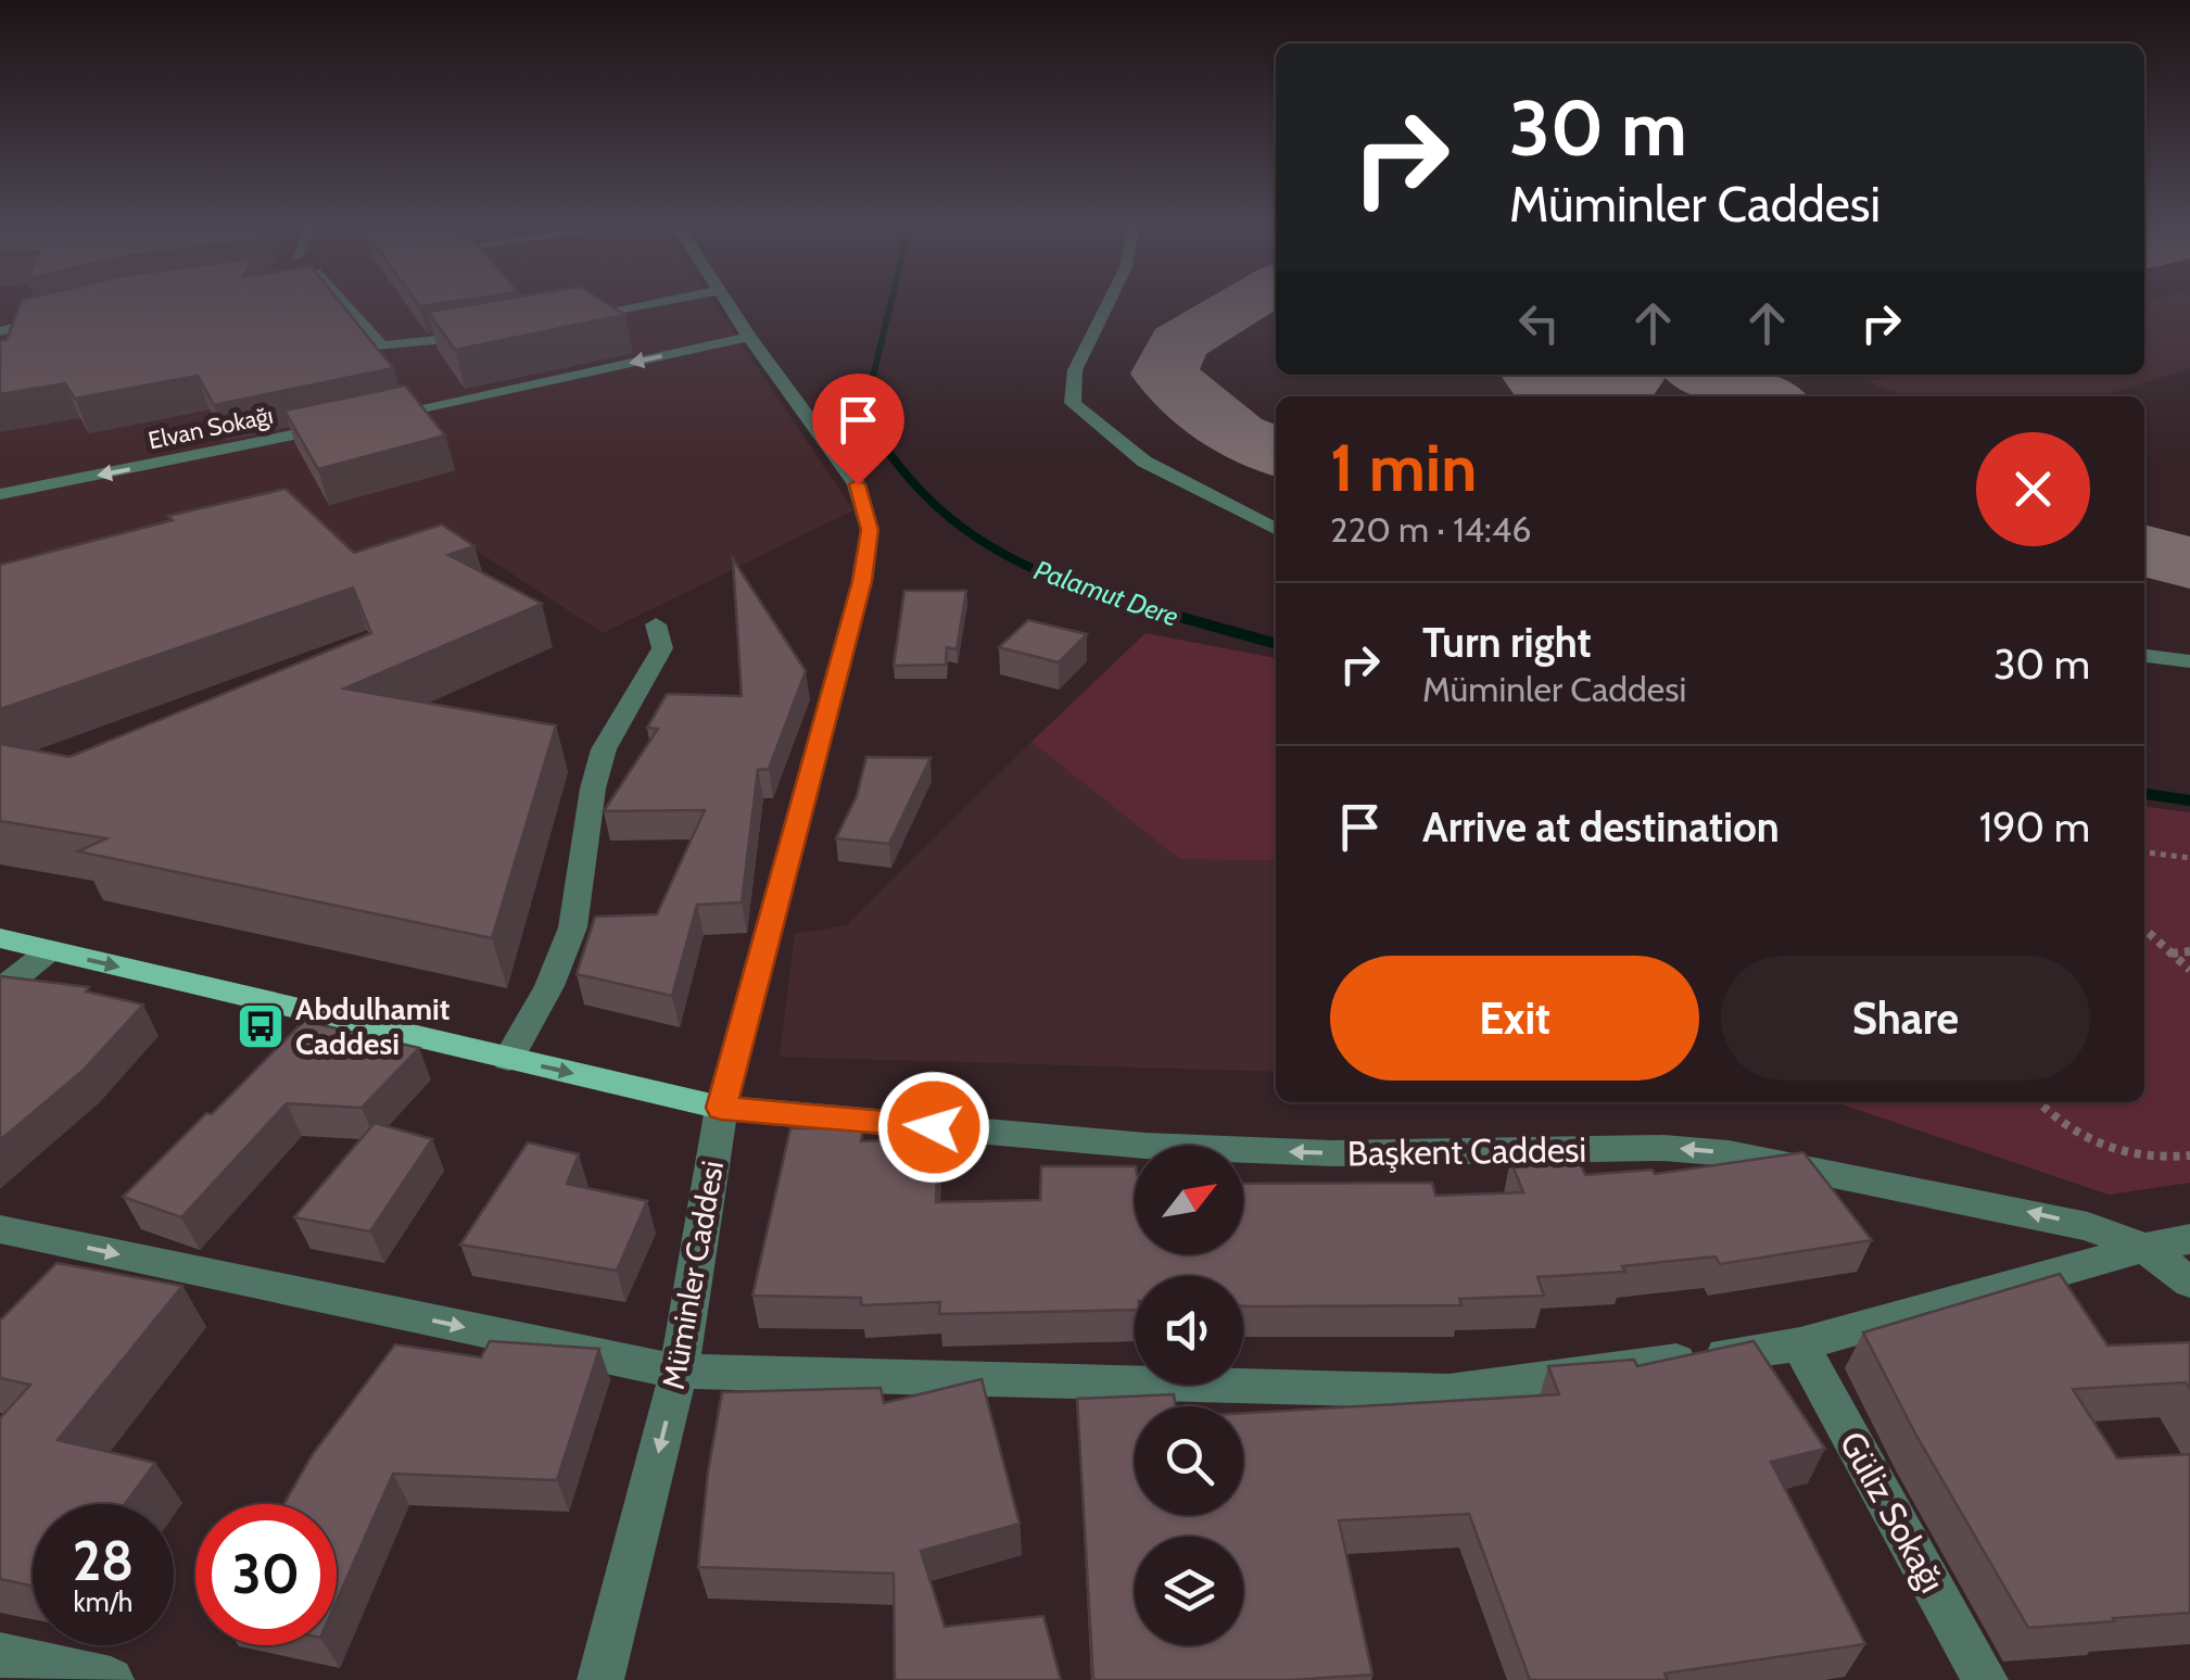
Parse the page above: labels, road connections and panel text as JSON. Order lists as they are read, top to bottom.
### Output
{
  "streets": {
    "street": [
      "Elvan Sokağı",
      "Başkent Caddesi",
      "Müminler Caddesi",
      "Güliz Sokağı"
    ]
  },
  "crossings": [
    ["Başkent Caddesi", "Müminler Caddesi"]
  ],
  "one_way": ["Elvan Sokağı"],
  "water": ["Palamut Dere"],
  "places": {
    "bus stop": ["Abdulhamit Caddesi"]
  },
  "north": "top right",
  "page": {
    "turn": ["30 m", "Müminler Caddesi"],
    "heading": ["1 min", "220 m · 14:46"],
    "list": [
      {
        "name": "Turn right",
        "note": "Müminler Caddesi",
        "value": "30 m"
      },
      {
        "name": "Arrive at destination",
        "value": "190 m"
      }
    ],
    "buttons": ["Exit", "Share"],
    "speed": "28 km/h",
    "limit": "30"
  }
}
